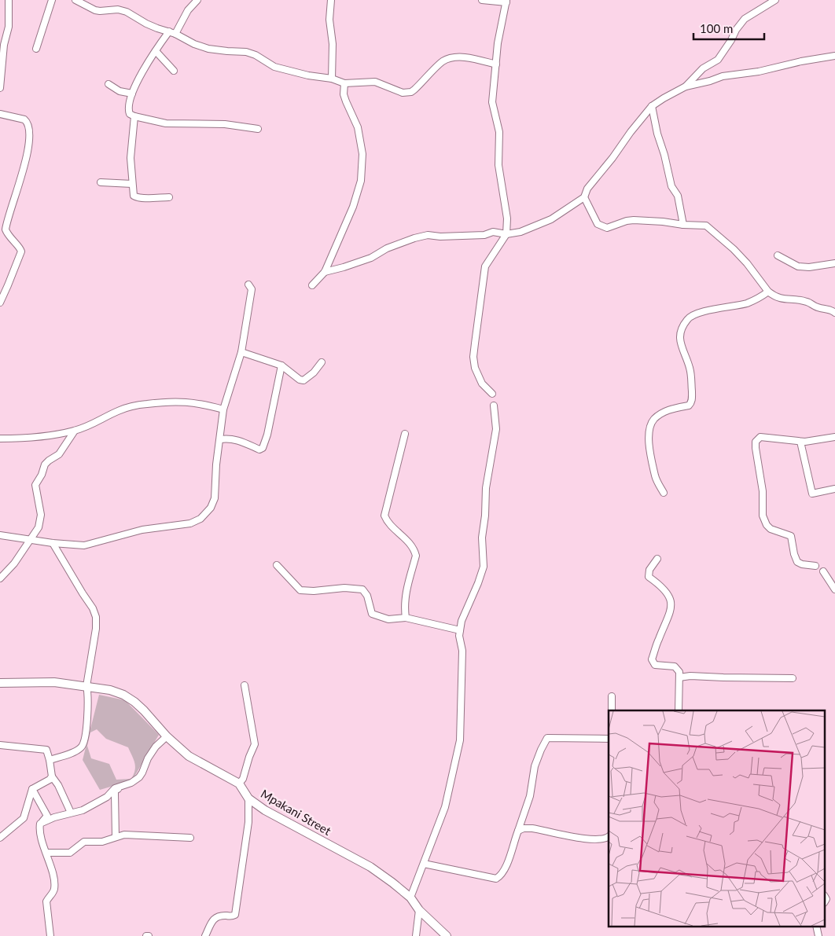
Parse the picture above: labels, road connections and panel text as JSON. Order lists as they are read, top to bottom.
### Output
{
  "streets": {
    "street": ["Mpakani Street"]
  },
  "scale_bar": "100 m"
}
